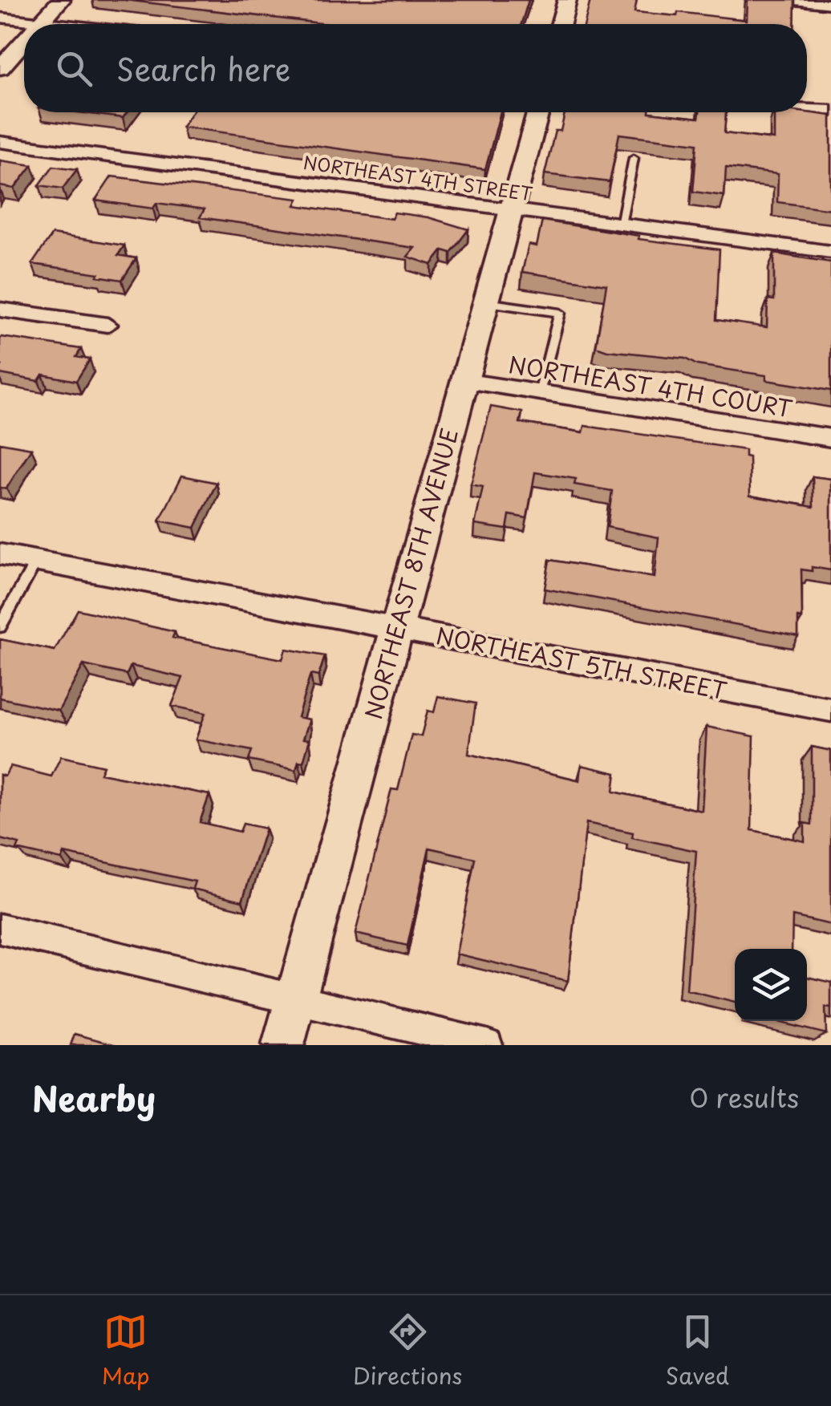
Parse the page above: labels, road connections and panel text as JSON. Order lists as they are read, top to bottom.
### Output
{
  "streets": {
    "street": [
      "NORTHEAST 4TH STREET",
      "NORTHEAST 4TH COURT",
      "NORTHEAST 8TH AVENUE",
      "NORTHEAST 5TH STREET"
    ]
  },
  "crossings": [
    ["NORTHEAST 4TH STREET", "NORTHEAST 8TH AVENUE"],
    ["NORTHEAST 4TH COURT", "NORTHEAST 8TH AVENUE"],
    ["NORTHEAST 8TH AVENUE", "NORTHEAST 5TH STREET"]
  ],
  "page": {
    "search": "Search here",
    "heading": ["Nearby", "0 results"],
    "nav": ["Map", "Directions", "Saved"]
  }
}
